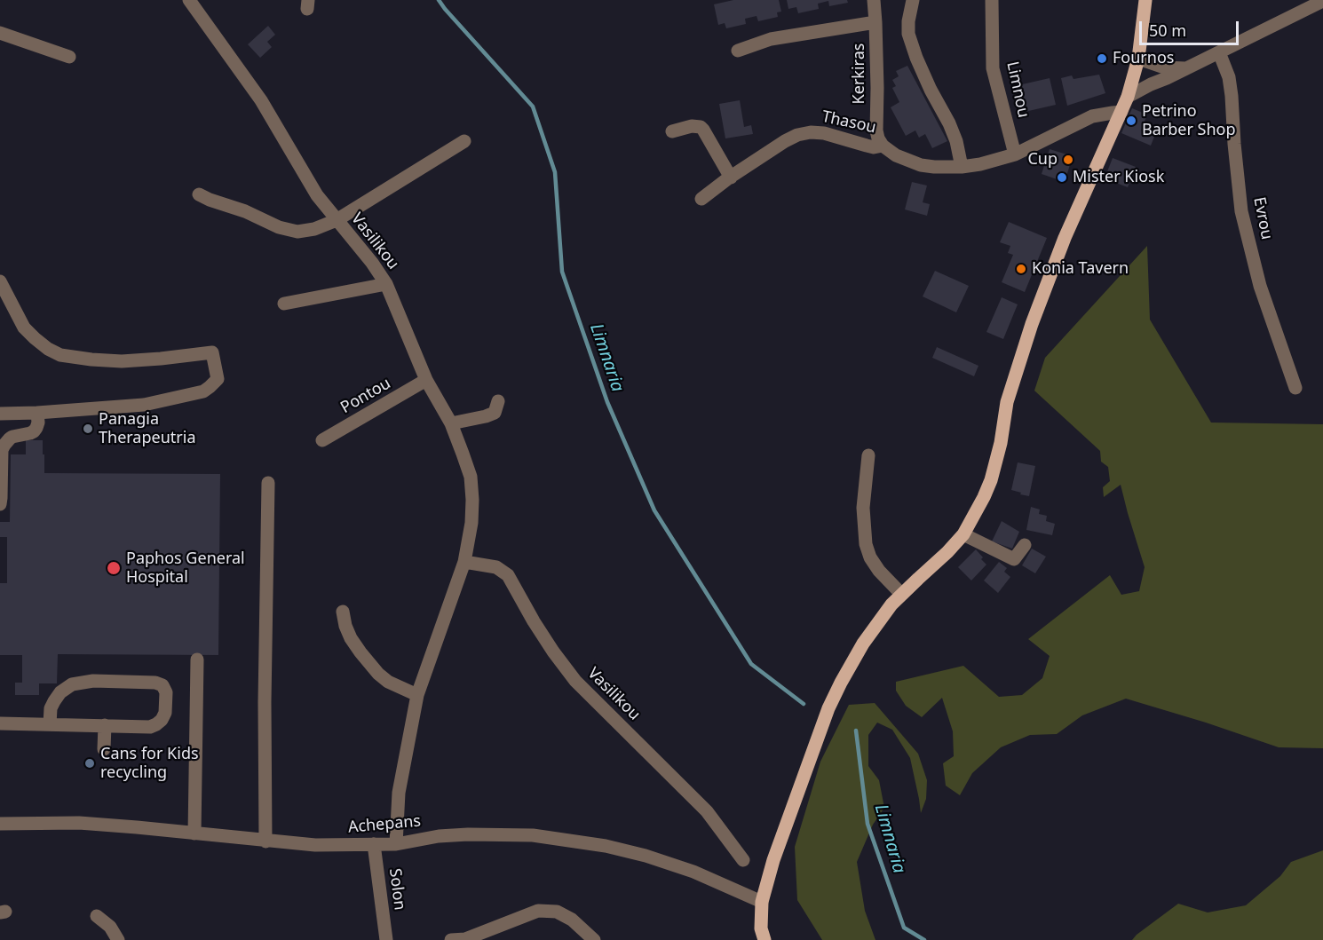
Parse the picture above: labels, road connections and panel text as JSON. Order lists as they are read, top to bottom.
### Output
{
  "streets": {
    "street": [
      "Kerkiras",
      "Limnou",
      "Thasou",
      "Evrou",
      "Vasilikou",
      "Pontou",
      "Achepans",
      "Solon"
    ]
  },
  "crossings": [
    ["Kerkiras", "Thasou"],
    ["Limnou", "Thasou"],
    ["Vasilikou", "Pontou"],
    ["Vasilikou", "Achepans"],
    ["Achepans", "Solon"]
  ],
  "water": ["Limnaria"],
  "places": [
    "Fournos",
    "Petrino Barber Shop",
    "Cup",
    "Mister Kiosk",
    "Konia Tavern",
    "Panagia Therapeutria",
    "Paphos General Hospital",
    "Cans for Kids recycling"
  ],
  "scale_bar": "50 m"
}
